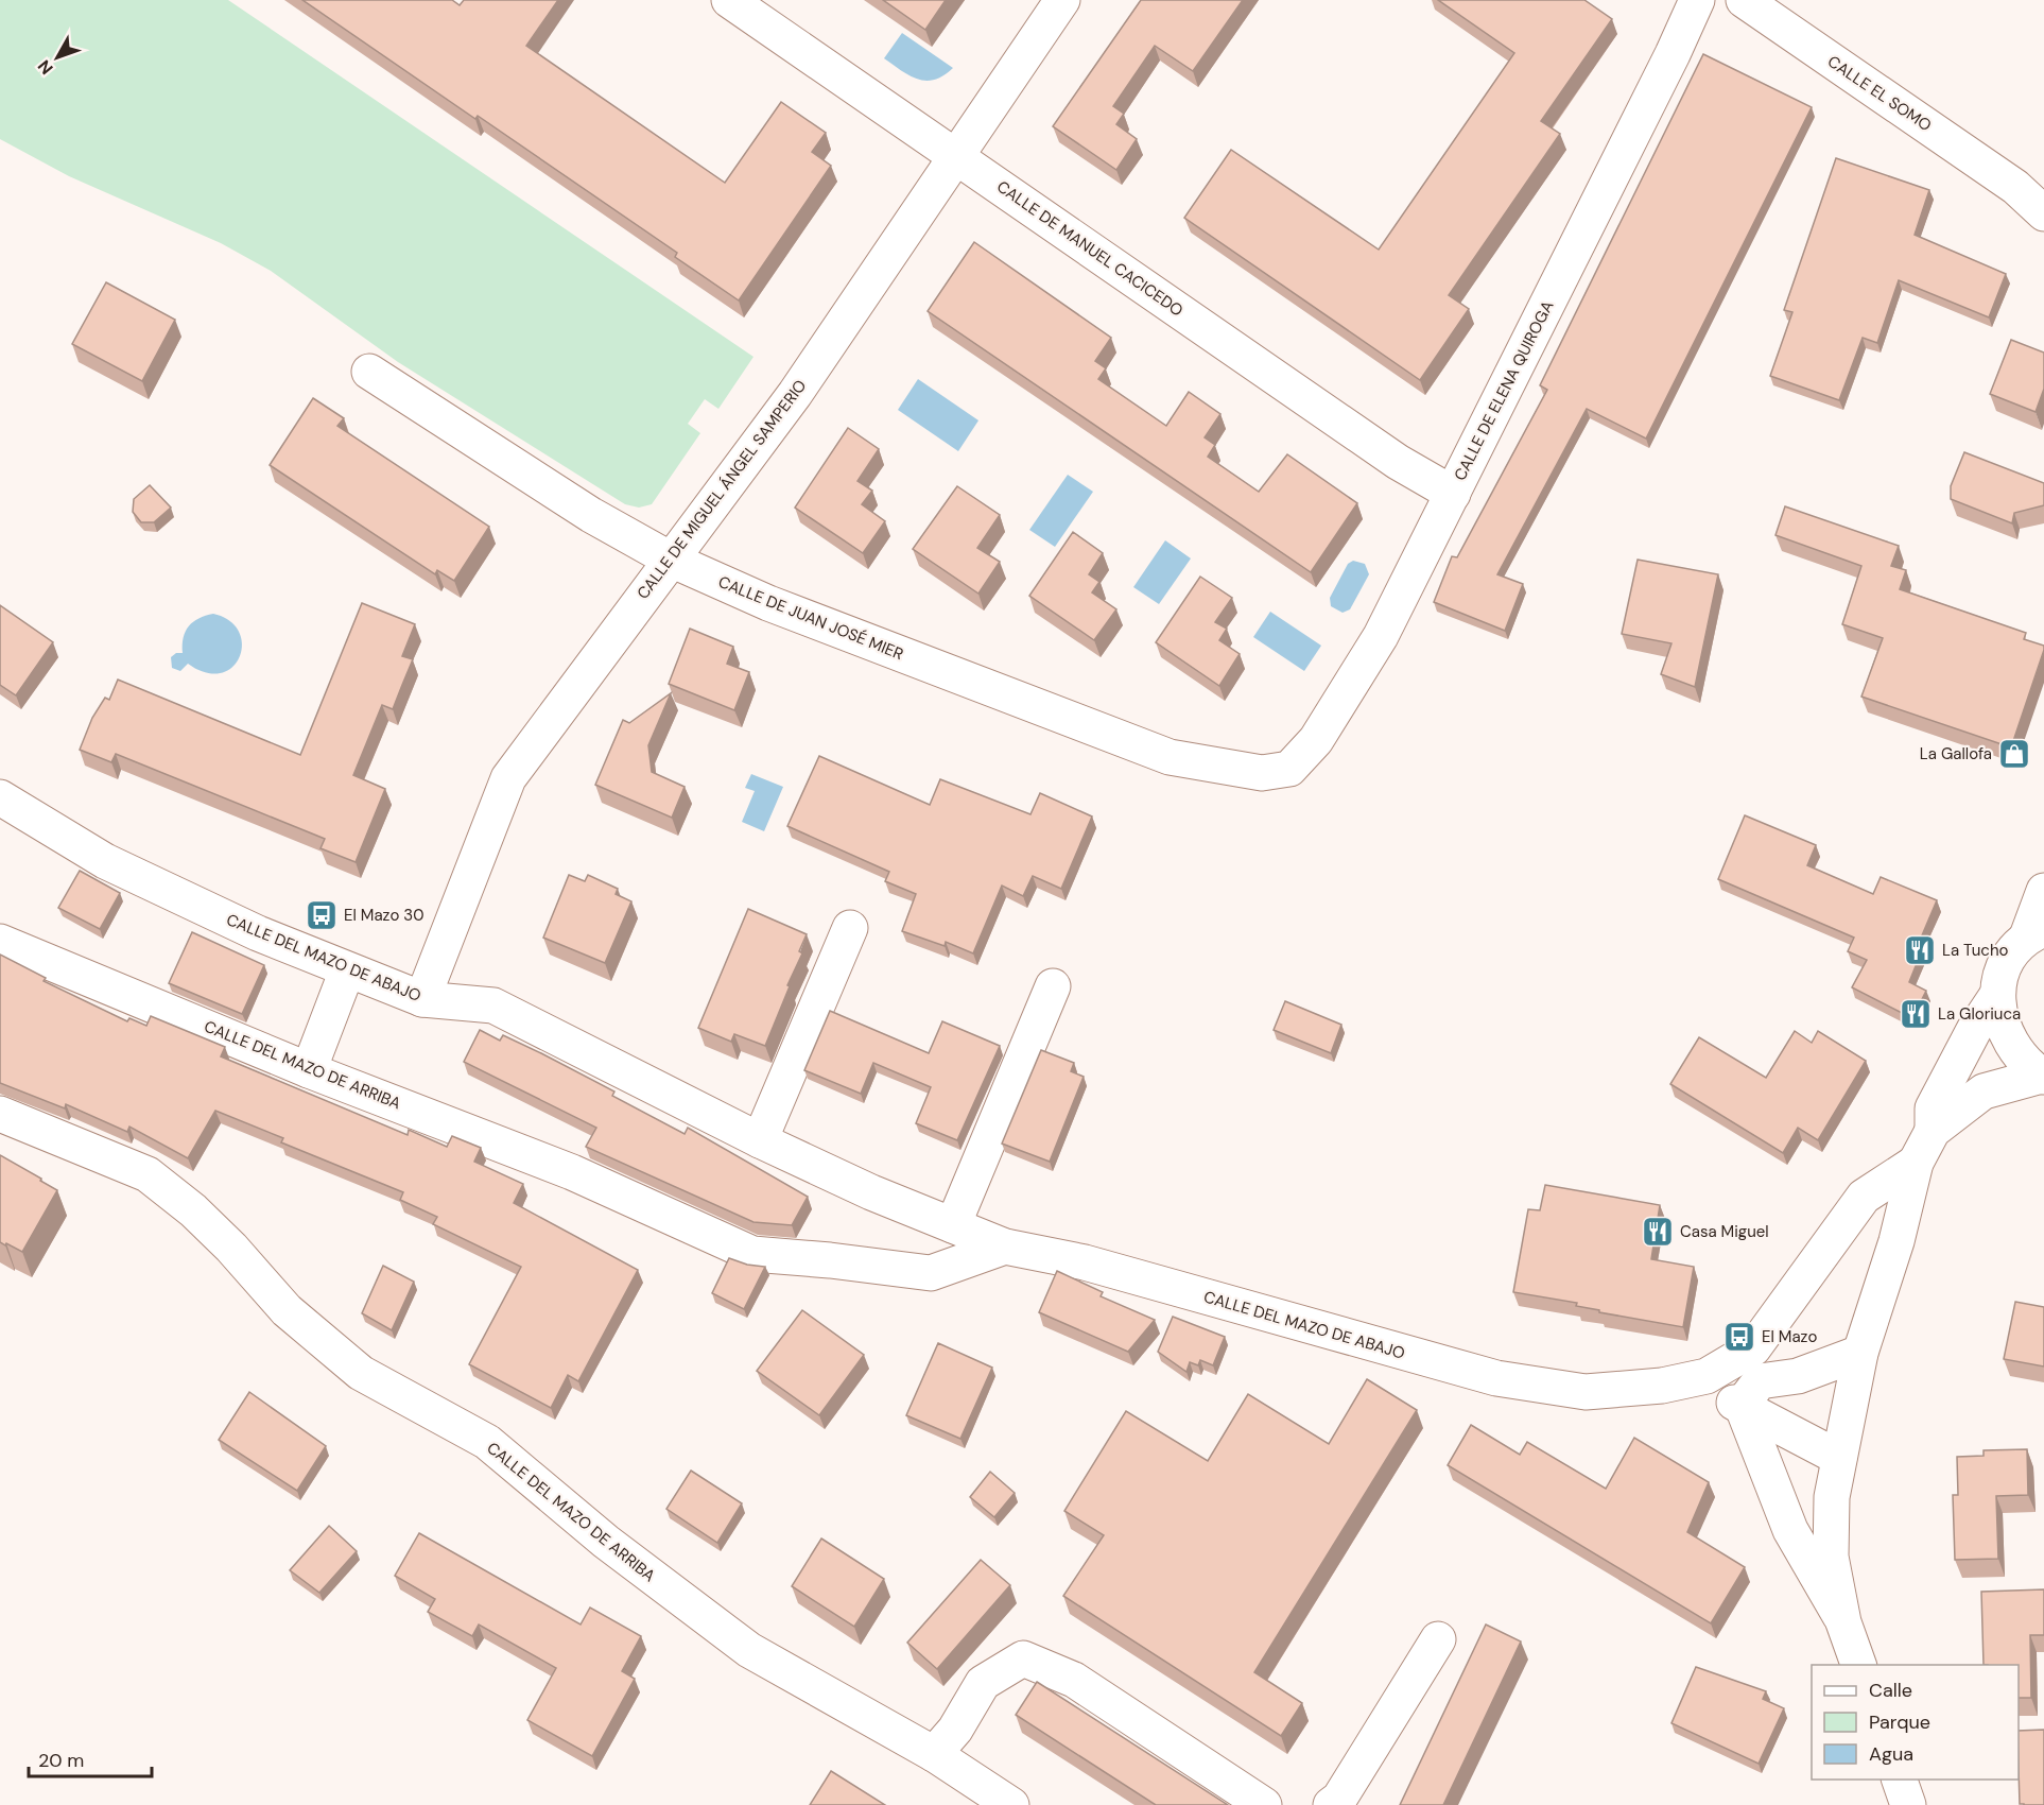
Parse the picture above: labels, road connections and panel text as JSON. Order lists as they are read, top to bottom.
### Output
{
  "streets": {
    "street": [
      "CALLE EL SOMO",
      "CALLE DE MANUEL CACICEDO",
      "CALLE DE ELENA QUIROGA",
      "CALLE DE MIGUEL ÁNGEL SAMPERIO",
      "CALLE DE JUAN JOSÉ MIER",
      "CALLE DEL MAZO DE ABAJO",
      "CALLE DEL MAZO DE ARRIBA"
    ]
  },
  "crossings": [
    ["CALLE DE MANUEL CACICEDO", "CALLE DE ELENA QUIROGA"],
    ["CALLE DE MANUEL CACICEDO", "CALLE DE MIGUEL ÁNGEL SAMPERIO"],
    ["CALLE DE ELENA QUIROGA", "CALLE DE JUAN JOSÉ MIER"],
    ["CALLE DE MIGUEL ÁNGEL SAMPERIO", "CALLE DE JUAN JOSÉ MIER"],
    ["CALLE DE MIGUEL ÁNGEL SAMPERIO", "CALLE DEL MAZO DE ABAJO"],
    ["CALLE DEL MAZO DE ABAJO", "CALLE DEL MAZO DE ARRIBA"]
  ],
  "places": {
    "shop": ["La Gallofa"],
    "bus stop": ["El Mazo 30", "El Mazo"],
    "restaurant": ["La Tucho", "La Gloriuca", "Casa Miguel"]
  },
  "legend": ["Calle", "Parque", "Agua"],
  "scale_bar": "20 m",
  "north": "bottom left"
}
